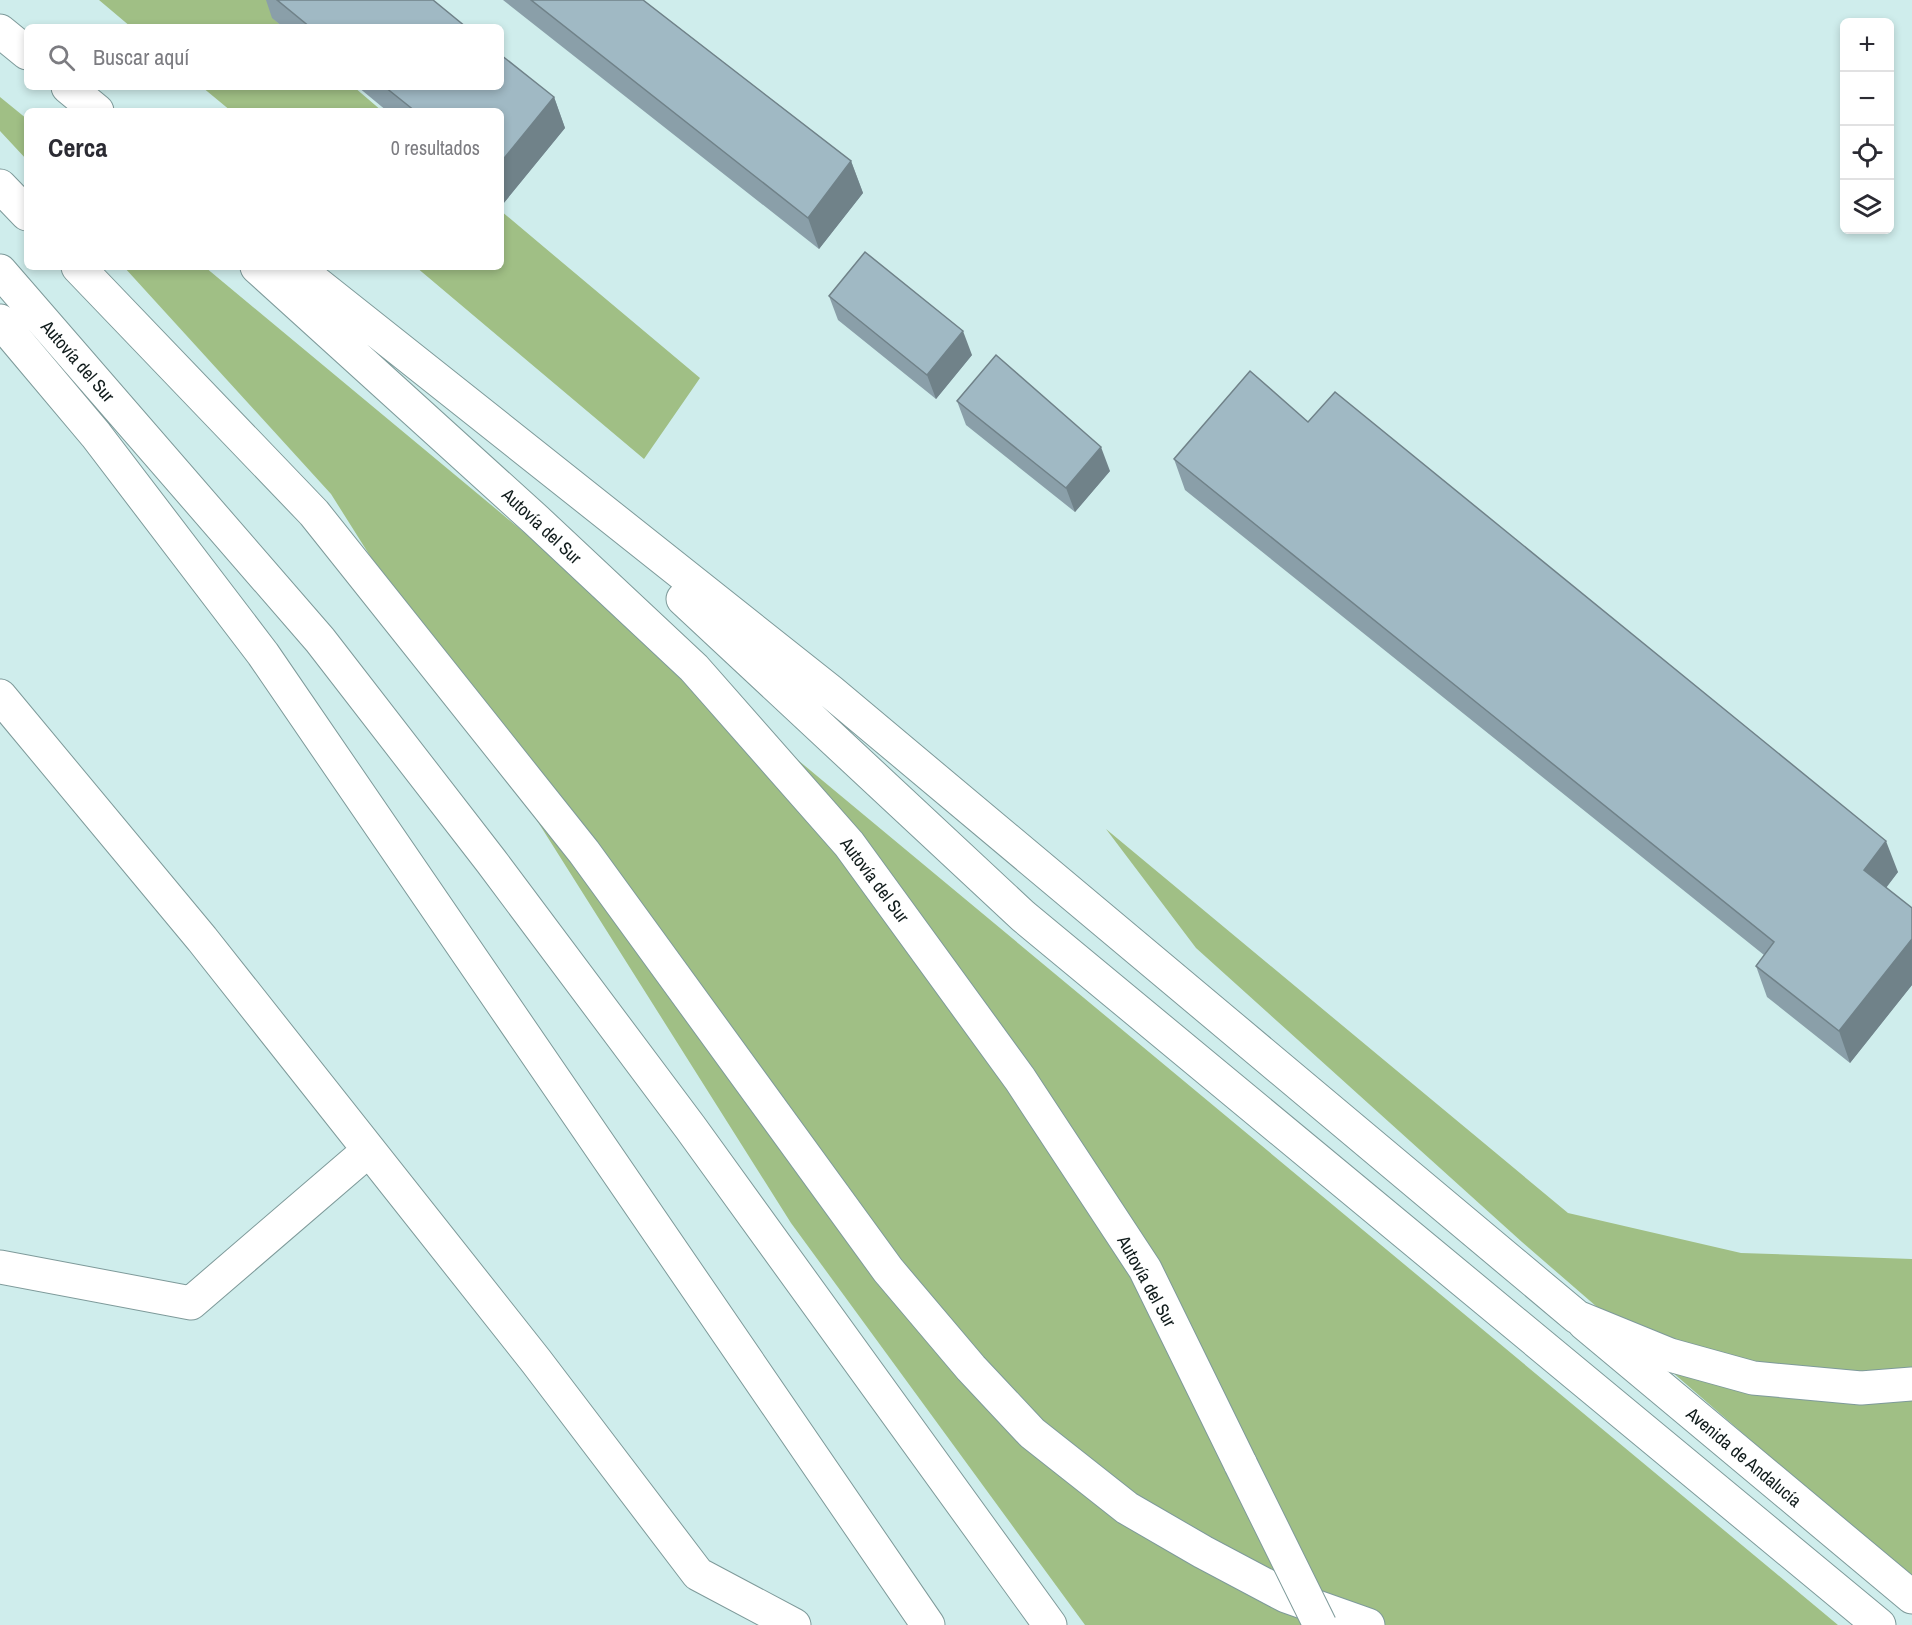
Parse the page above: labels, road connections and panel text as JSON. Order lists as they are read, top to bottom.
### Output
{
  "streets": {
    "main road": ["Autovía del Sur", "Avenida de Andalucía"]
  },
  "page": {
    "map_buttons": ["+", "−"],
    "search": "Buscar aquí",
    "heading": ["Cerca", "0 resultados"]
  }
}
